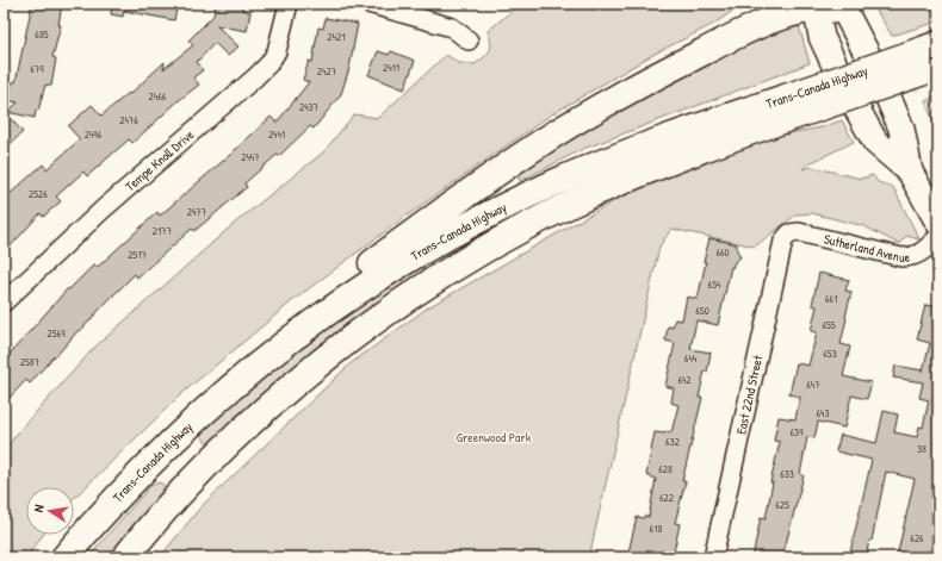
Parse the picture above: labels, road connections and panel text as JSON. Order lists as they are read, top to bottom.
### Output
{
  "streets": {
    "highway": ["Trans-Canada Highway"],
    "street": ["Tempe Knoll Drive", "Sutherland Avenue", "East 22nd Street"]
  },
  "crossings": [
    ["Sutherland Avenue", "East 22nd Street"]
  ],
  "parks": ["Greenwood Park"],
  "house_numbers": [
    "685",
    "2421",
    "2411",
    "679",
    "2427",
    "2466",
    "2437",
    "2476",
    "2496",
    "2441",
    "2447",
    "2526",
    "2477",
    "2177",
    "660",
    "2517",
    "654",
    "661",
    "650",
    "655",
    "2569",
    "653",
    "644",
    "2587",
    "642",
    "647",
    "643",
    "639",
    "632",
    "38",
    "628",
    "633",
    "622",
    "625",
    "618",
    "626"
  ],
  "north": "left"
}
